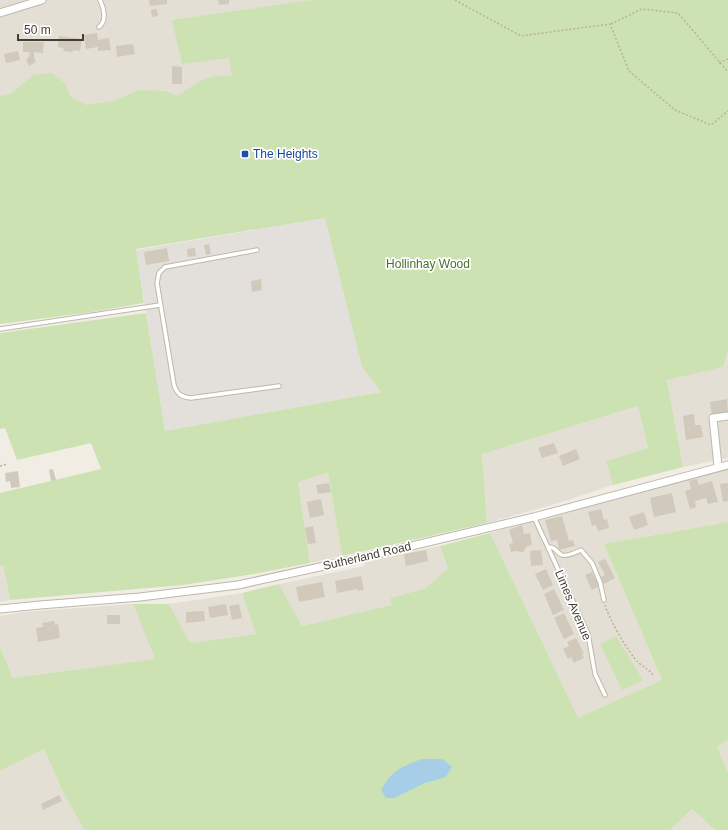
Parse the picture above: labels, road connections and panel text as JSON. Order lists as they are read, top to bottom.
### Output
{
  "streets": {
    "street": ["Sutherland Road"],
    "lane": ["Limes Avenue"]
  },
  "crossings": [
    ["Sutherland Road", "Limes Avenue"]
  ],
  "parks": ["Hollinhay Wood"],
  "places": {
    "transit": ["The Heights"]
  },
  "scale_bar": "50 m"
}
